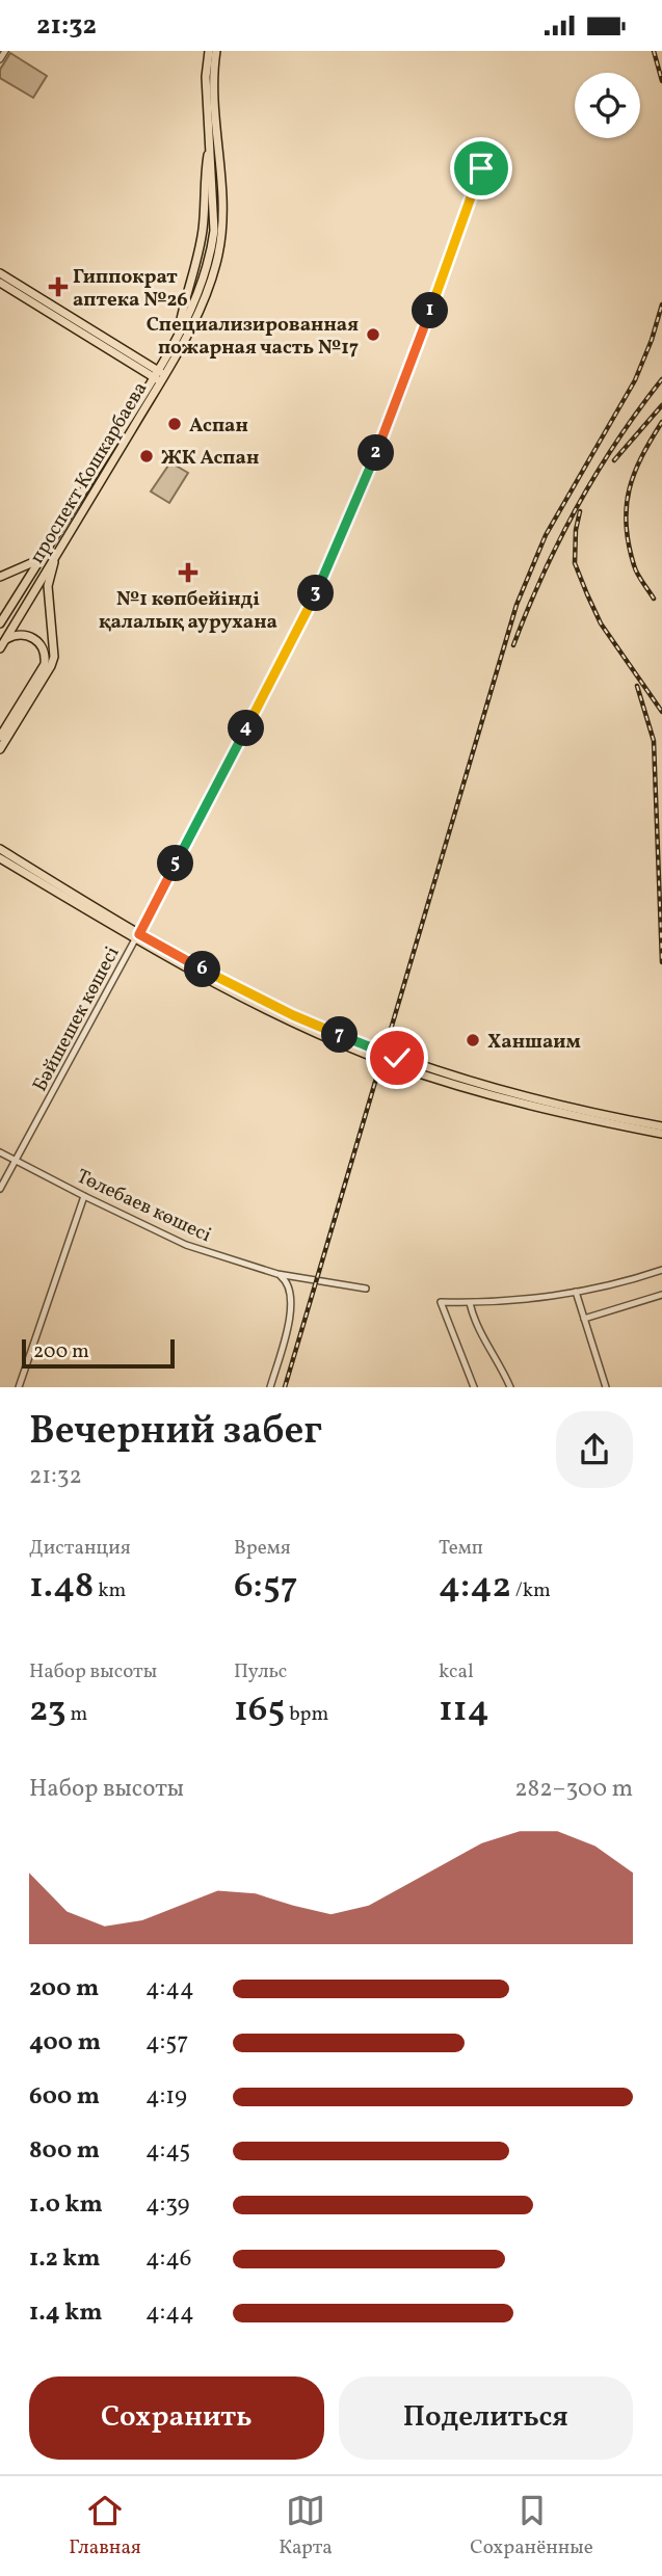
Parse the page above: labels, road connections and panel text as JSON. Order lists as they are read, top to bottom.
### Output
{
  "streets": {
    "main road": ["проспект Кошкарбаева"],
    "street": ["Бәйшешек көшесі", "Төлебаев көшесі"]
  },
  "crossings": [
    ["Бәйшешек көшесі", "Төлебаев көшесі"]
  ],
  "places": {
    "health": ["Гиппократ аптека №26", "№1 көпбейінді қалалық аурухана"],
    "other": [
      "Специализированная пожарная часть №17",
      "Аспан",
      "ЖК Аспан",
      "Ханшаим"
    ]
  },
  "scale_bar": "200 m",
  "page": {
    "status": "21:32",
    "pins": [
      "1",
      "2",
      "3",
      "4",
      "5",
      "6",
      "7"
    ],
    "scale": "200 m",
    "heading": ["Вечерний забег", "21:32"],
    "stats": [
      ["Дистанция", "1.48 km"],
      ["Время", "6:57"],
      ["Темп", "4:42 /km"],
      ["Набор высоты", "23 m"],
      ["Пульс", "165 bpm"],
      ["kcal", "114"]
    ],
    "chart": ["Набор высоты", "282–300 m"],
    "list": [
      {
        "name": "200 m",
        "note": "4:44"
      },
      {
        "name": "400 m",
        "note": "4:57"
      },
      {
        "name": "600 m",
        "note": "4:19"
      },
      {
        "name": "800 m",
        "note": "4:45"
      },
      {
        "name": "1.0 km",
        "note": "4:39"
      },
      {
        "name": "1.2 km",
        "note": "4:46"
      },
      {
        "name": "1.4 km",
        "note": "4:44"
      }
    ],
    "buttons": ["Сохранить", "Поделиться"],
    "tabs": ["Главная", "Карта", "Сохранённые"]
  }
}
